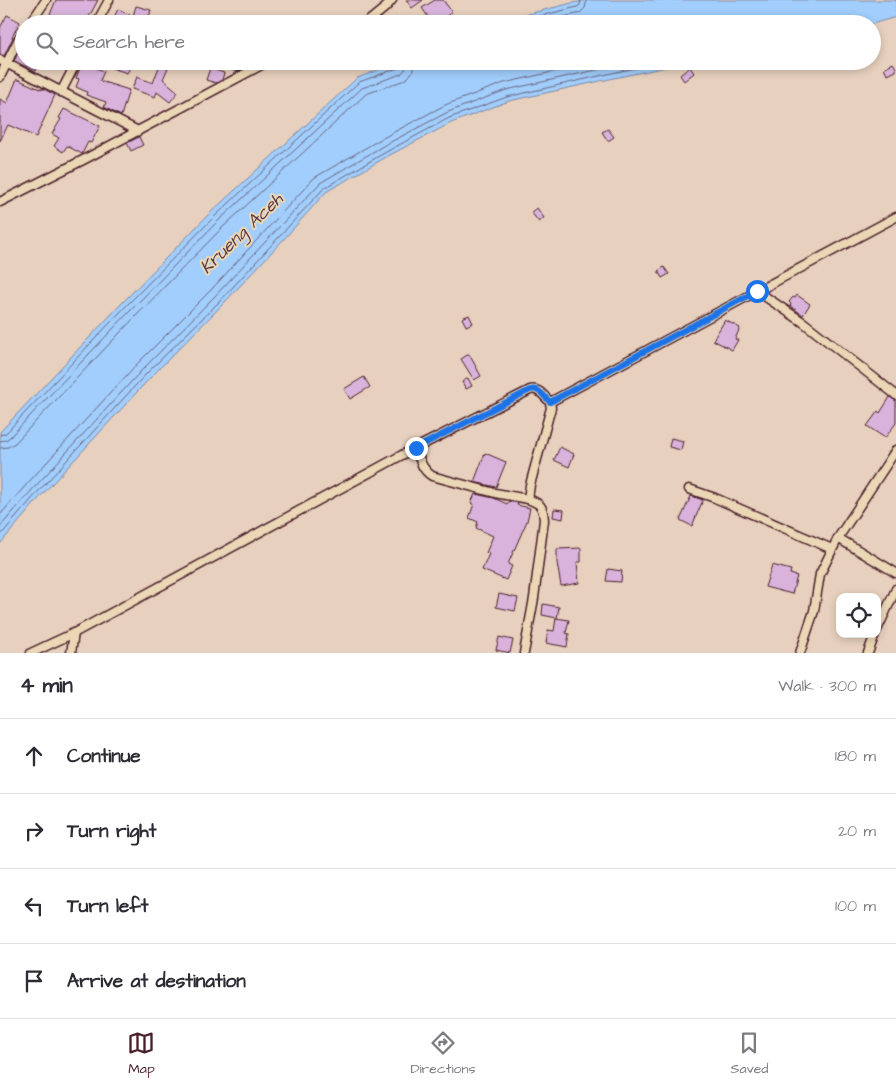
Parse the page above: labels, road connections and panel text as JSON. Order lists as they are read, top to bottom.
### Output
{
  "water": ["Krueng Aceh"],
  "page": {
    "search": "Search here",
    "heading": ["4 min", "Walk · 300 m"],
    "list": [
      ["Continue", "180 m"],
      ["Turn right", "20 m"],
      ["Turn left", "100 m"],
      "Arrive at destination"
    ],
    "nav": ["Map", "Directions", "Saved"]
  }
}
